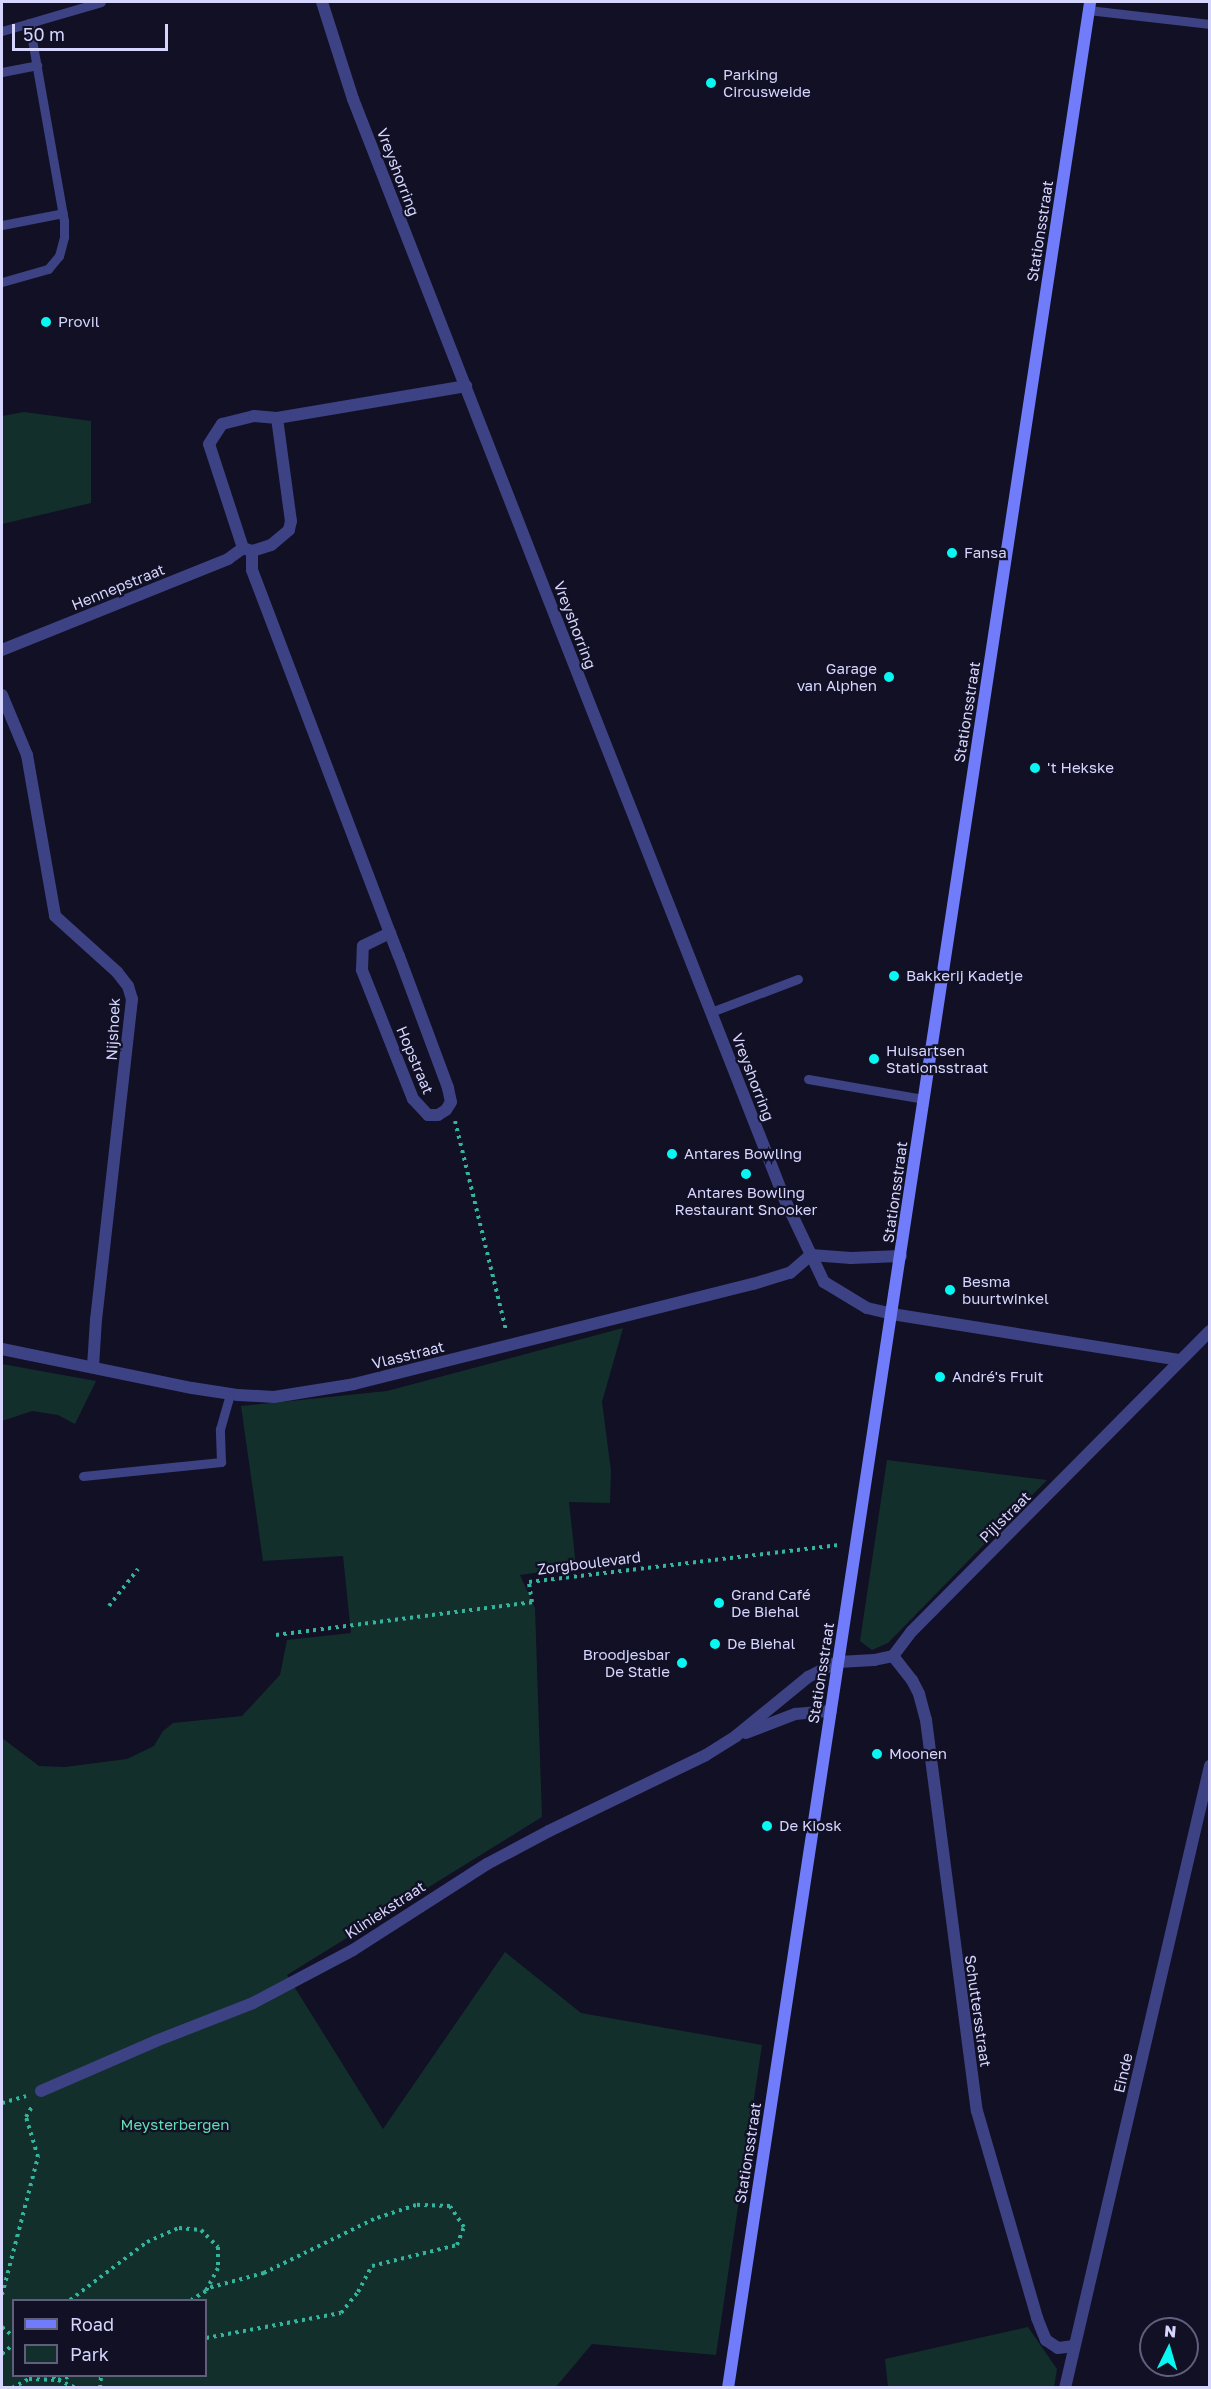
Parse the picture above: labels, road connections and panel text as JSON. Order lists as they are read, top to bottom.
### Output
{
  "streets": {
    "main road": ["Stationsstraat"],
    "street": [
      "Vreyshorring",
      "Hennepstraat",
      "Nijshoek",
      "Hopstraat",
      "Vlasstraat",
      "Pijlstraat",
      "Kliniekstraat",
      "Schuttersstraat",
      "Einde"
    ],
    "path": ["Zorgboulevard"]
  },
  "crossings": [
    ["Vreyshorring", "Stationsstraat"],
    ["Vreyshorring", "Vlasstraat"],
    ["Stationsstraat", "Zorgboulevard"],
    ["Stationsstraat", "Kliniekstraat"],
    ["Hennepstraat", "Hopstraat"],
    ["Nijshoek", "Vlasstraat"],
    ["Pijlstraat", "Schuttersstraat"],
    ["Schuttersstraat", "Einde"]
  ],
  "parks": ["Meysterbergen"],
  "places": [
    "Parking Circusweide",
    "Provil",
    "Fansa",
    "Garage van Alphen",
    "'t Hekske",
    "Bakkerij Kadetje",
    "Huisartsen Stationsstraat",
    "Antares Bowling",
    "Antares Bowling Restaurant Snooker",
    "Besma buurtwinkel",
    "André's Fruit",
    "Grand Café De Biehal",
    "De Biehal",
    "Broodjesbar De Statie",
    "Moonen",
    "De Kiosk"
  ],
  "legend": ["Road", "Park"],
  "scale_bar": "50 m",
  "north": "top"
}
